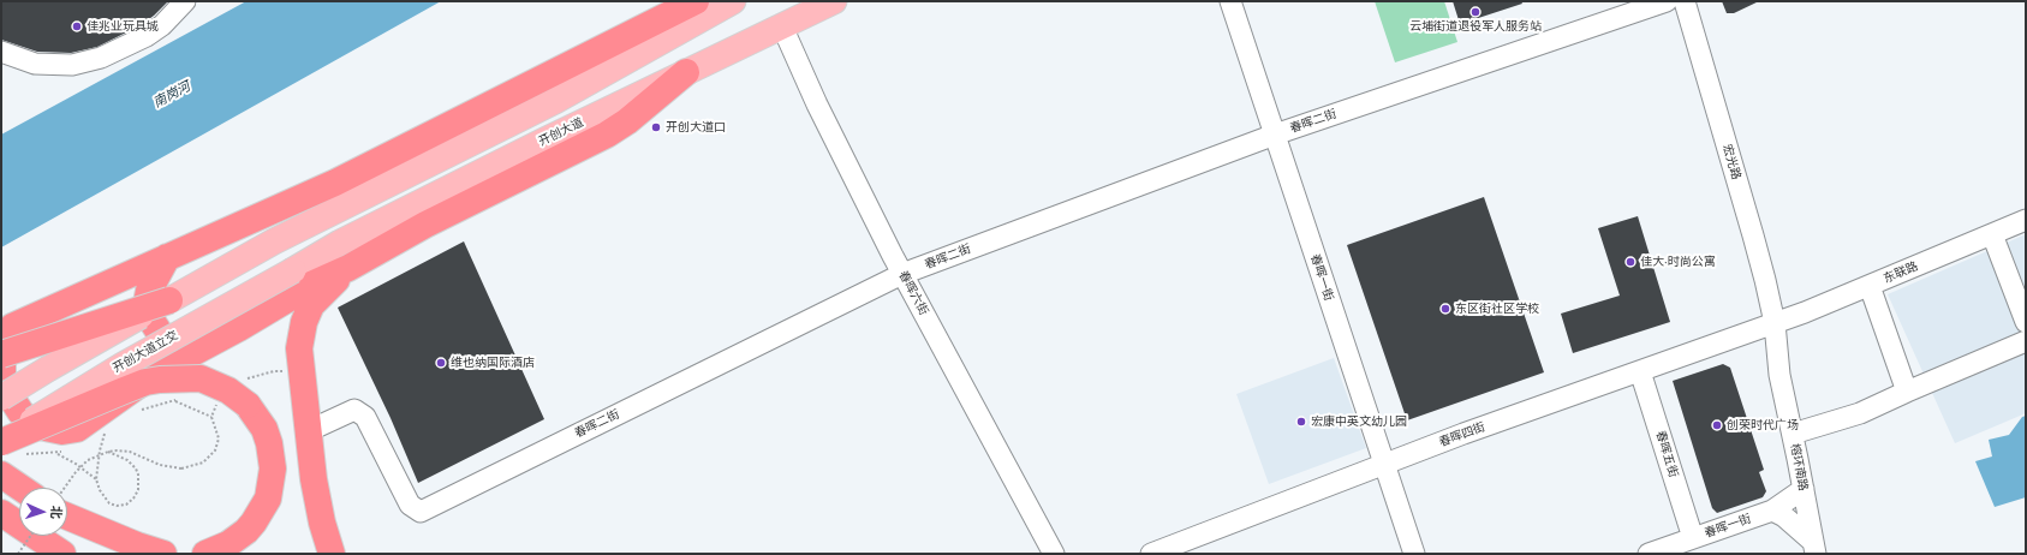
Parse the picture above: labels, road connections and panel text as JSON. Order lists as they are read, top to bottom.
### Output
{
  "streets": {
    "main road": ["开创大道", "开创大道立交"],
    "street": [
      "春晖二街",
      "宏光路",
      "东联路",
      "春晖一街",
      "春晖六街",
      "春晖四街",
      "春晖五街",
      "榕环南路"
    ]
  },
  "crossings": [
    ["春晖二街", "春晖一街"],
    ["春晖二街", "春晖六街"],
    ["开创大道", "春晖六街"],
    ["开创大道", "开创大道立交"],
    ["宏光路", "东联路"],
    ["宏光路", "春晖四街"],
    ["宏光路", "榕环南路"],
    ["东联路", "春晖四街"],
    ["东联路", "榕环南路"],
    ["春晖一街", "春晖四街"],
    ["春晖一街", "春晖五街"],
    ["春晖一街", "榕环南路"],
    ["春晖四街", "春晖五街"],
    ["春晖四街", "榕环南路"]
  ],
  "water": ["南岗河"],
  "places": [
    "云埔街道退役军人服务站",
    "佳兆业玩具城",
    "开创大道口",
    "佳大·时尚公寓",
    "东区街社区学校",
    "维也纳国际酒店",
    "宏康中英文幼儿园",
    "创荣时代广场"
  ],
  "north": "right"
}
